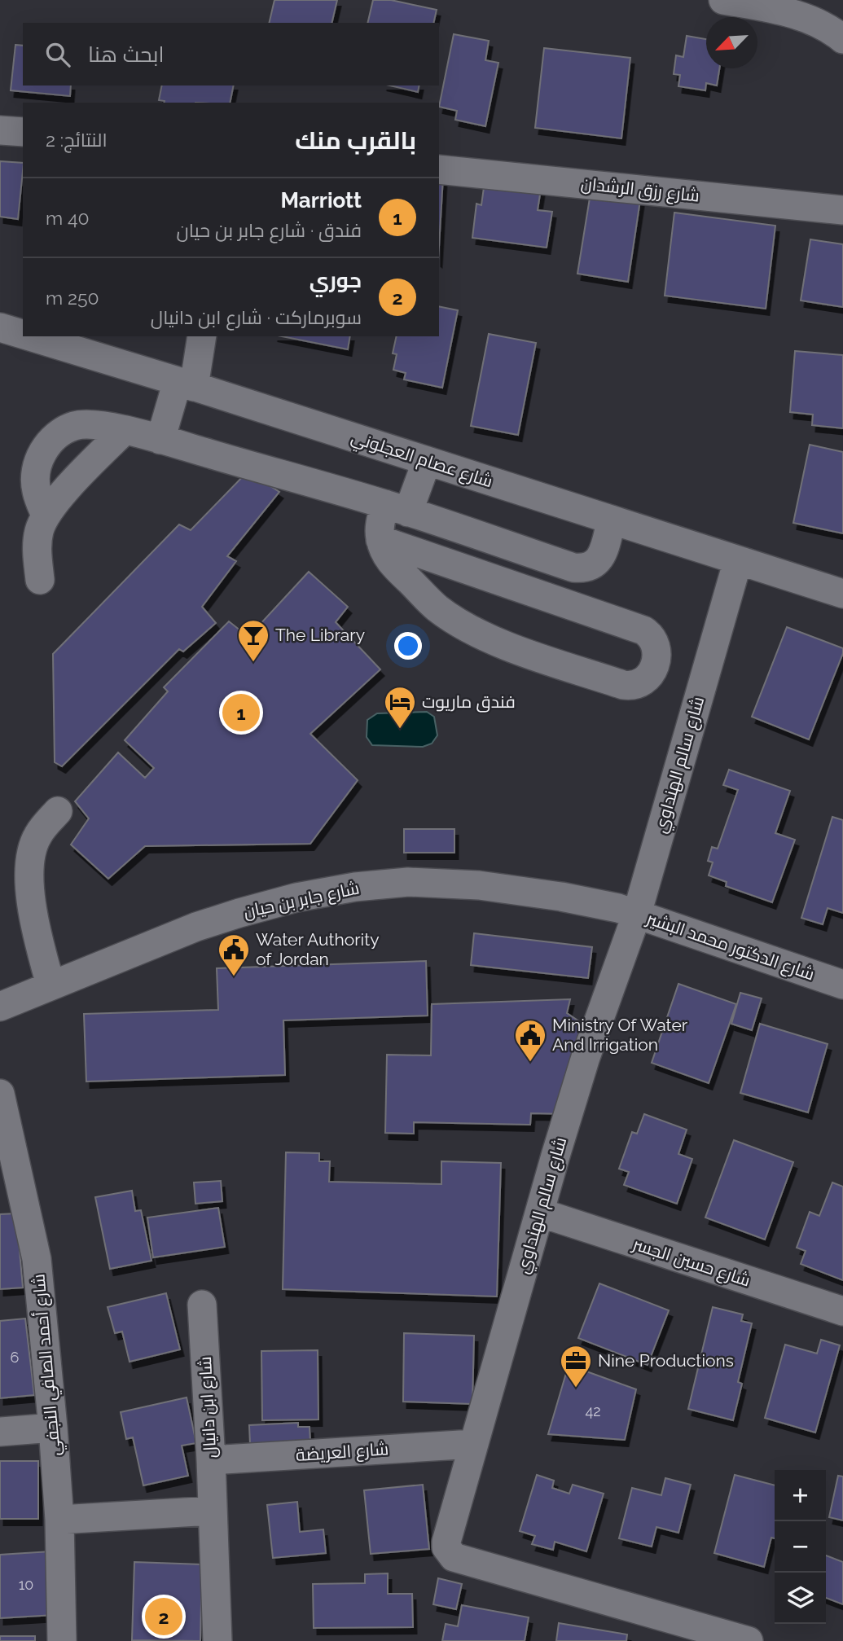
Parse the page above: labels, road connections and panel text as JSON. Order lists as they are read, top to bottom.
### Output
{
  "streets": {
    "street": [
      "شارع رزق الرشدان",
      "شارع عصام العجلوني",
      "شارع سالم الهنداوي",
      "شارع جابر بن حيان",
      "شارع الدكتور محمد البشير",
      "شارع حسين الجسر",
      "شارع أحمد الصافي النجفي",
      "شارع ابن دانيال",
      "شارع العريضة"
    ]
  },
  "crossings": [
    ["شارع عصام العجلوني", "شارع سالم الهنداوي"],
    ["شارع سالم الهنداوي", "شارع جابر بن حيان"],
    ["شارع سالم الهنداوي", "شارع الدكتور محمد البشير"],
    ["شارع سالم الهنداوي", "شارع حسين الجسر"],
    ["شارع سالم الهنداوي", "شارع العريضة"],
    ["شارع جابر بن حيان", "شارع الدكتور محمد البشير"],
    ["شارع ابن دانيال", "شارع العريضة"]
  ],
  "places": {
    "bar": ["The Library"],
    "hotel": ["فندق ماريوت"],
    "public building": ["Water Authority of Jordan", "Ministry Of Water And Irrigation"],
    "office": ["Nine Productions"]
  },
  "house_numbers": ["6", "42", "10"],
  "north": "bottom left",
  "page": {
    "search": "ابحث هنا",
    "heading": ["بالقرب منك", "النتائج: 2"],
    "list": [
      {
        "mark": "1",
        "name": "Marriott",
        "note": "فندق · شارع جابر بن حيان",
        "value": "40 m"
      },
      {
        "mark": "2",
        "name": "جوري",
        "note": "سوبرماركت · شارع ابن دانيال",
        "value": "250 m"
      }
    ],
    "pins": ["1", "2"],
    "map_buttons": ["+", "−"]
  }
}
